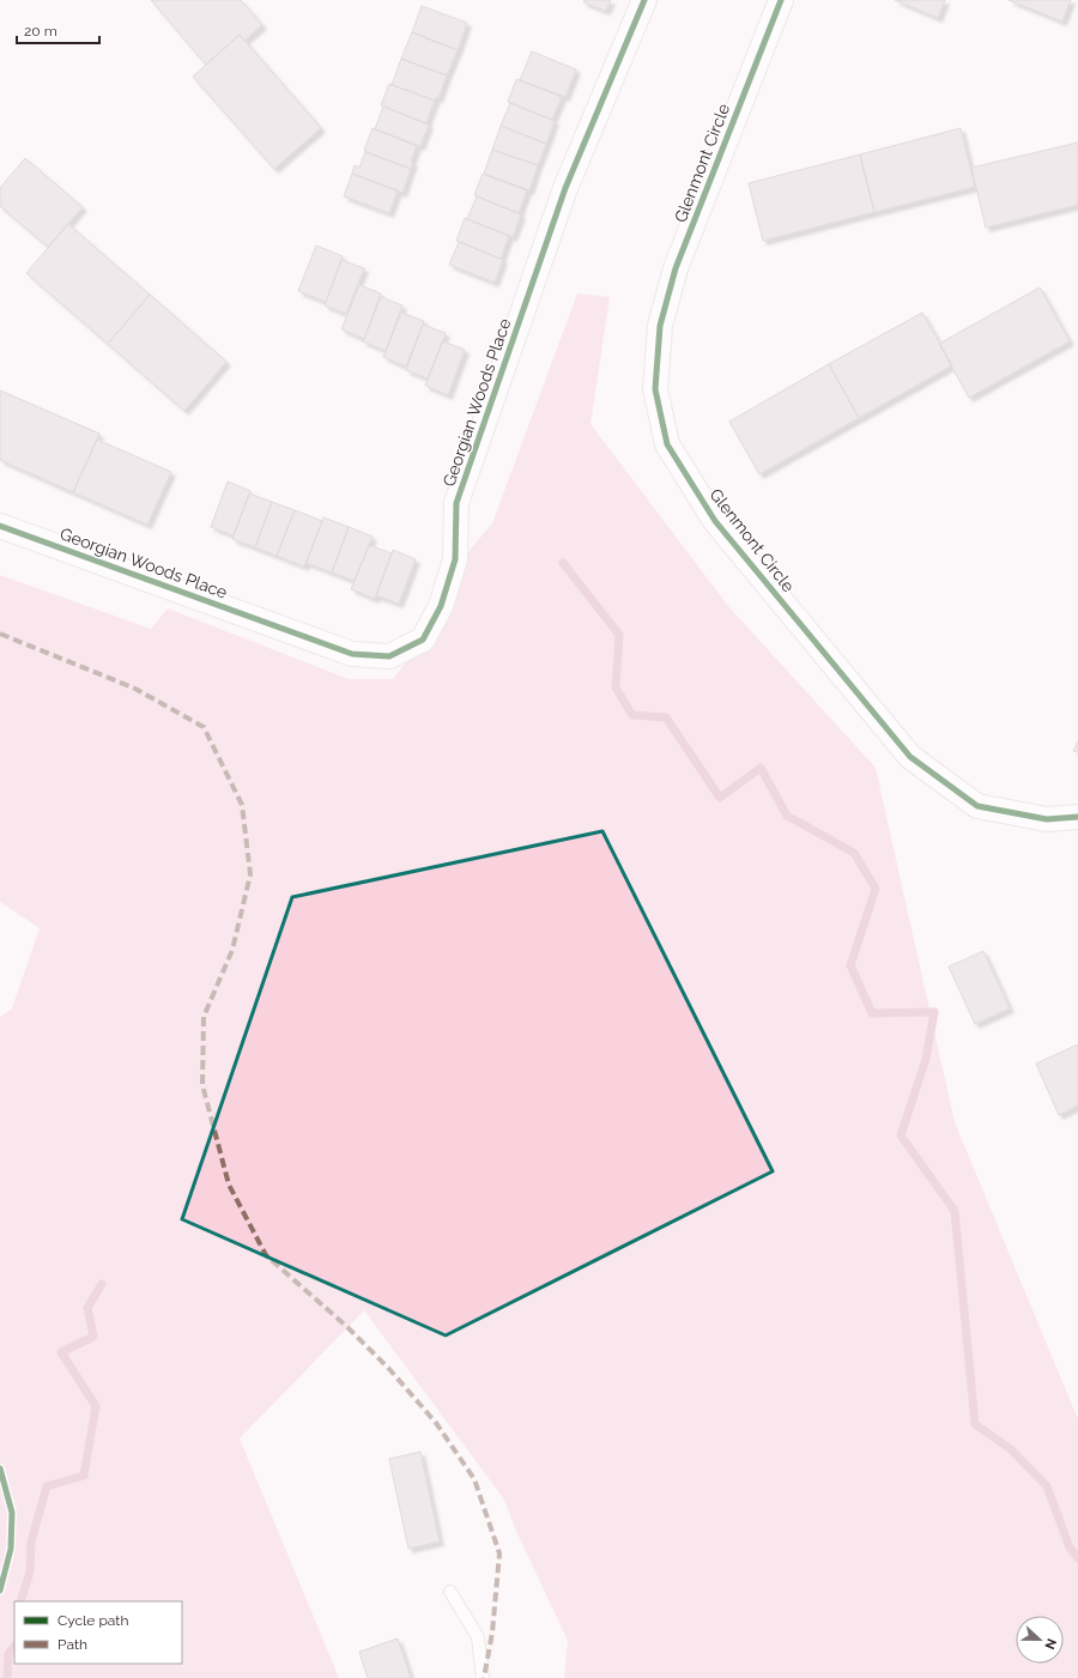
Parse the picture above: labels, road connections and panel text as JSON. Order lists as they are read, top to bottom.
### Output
{
  "streets": {
    "street": ["Glenmont Circle", "Georgian Woods Place"]
  },
  "legend": ["Cycle path", "Path"],
  "scale_bar": "20 m",
  "north": "right"
}
